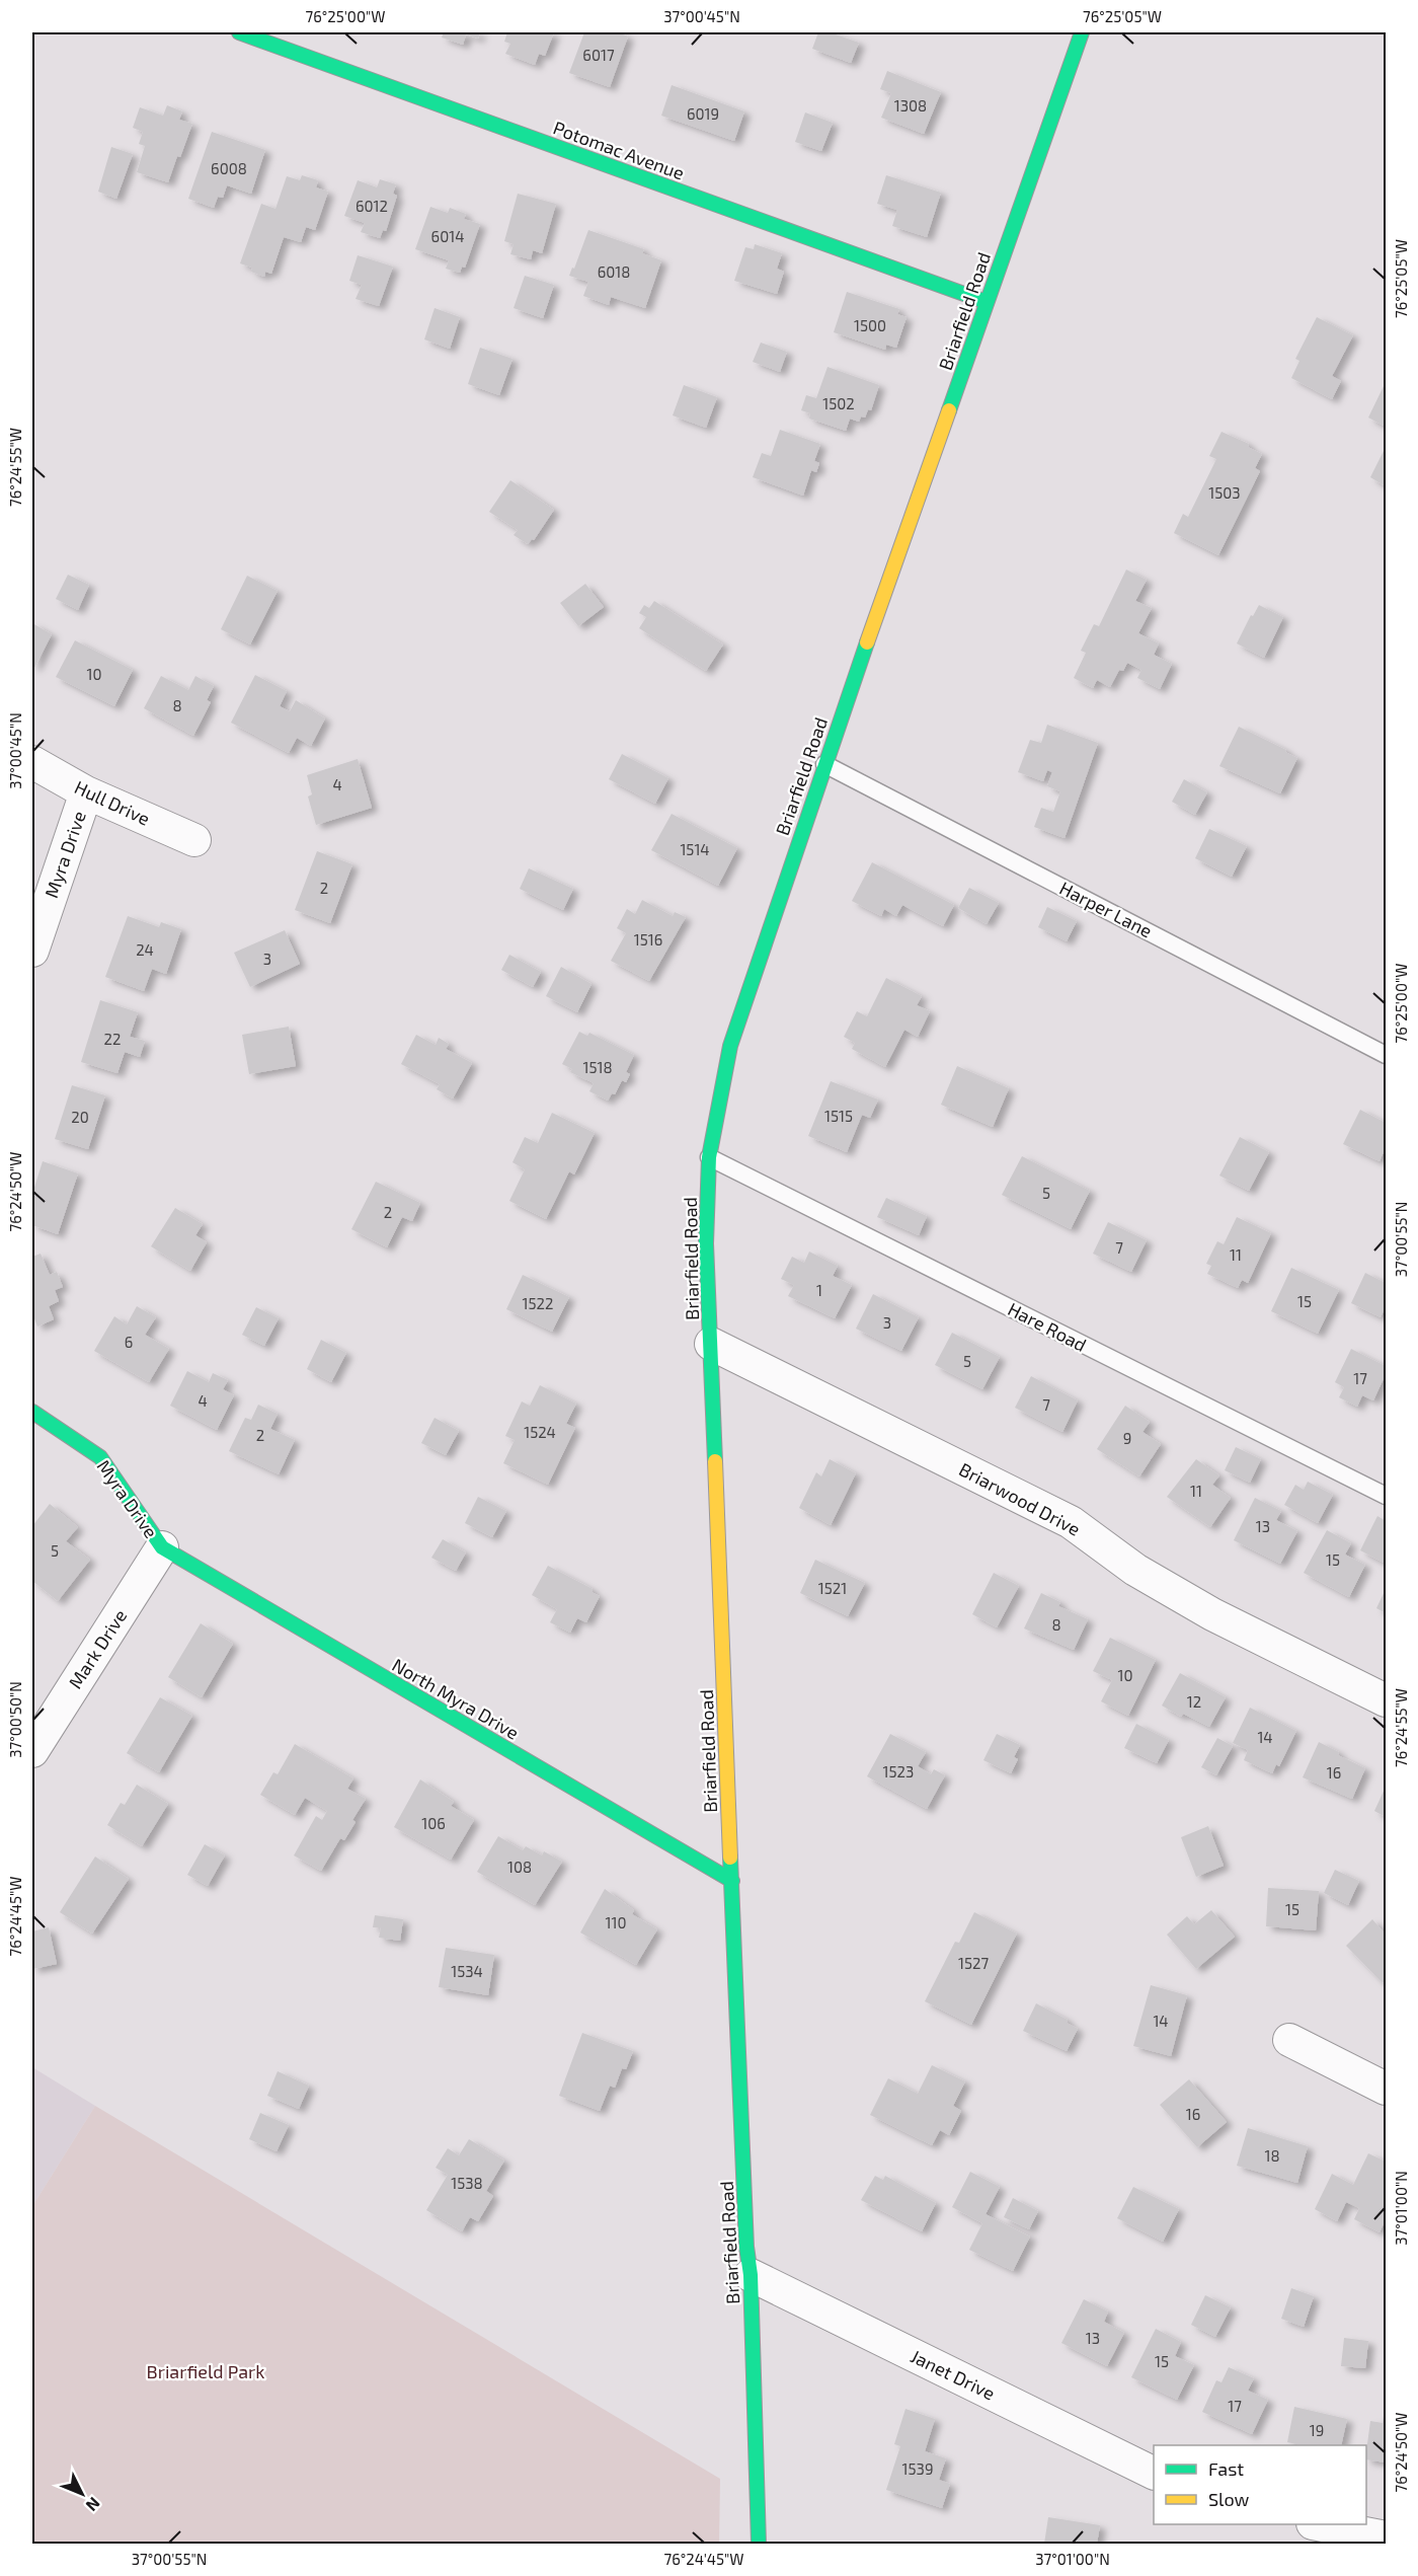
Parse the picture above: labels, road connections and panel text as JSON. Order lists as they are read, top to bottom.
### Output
{
  "streets": {
    "main road": [
      "Potomac Avenue",
      "Briarfield Road",
      "Myra Drive",
      "North Myra Drive"
    ],
    "street": [
      "Hull Drive",
      "Briarwood Drive",
      "Mark Drive",
      "Janet Drive"
    ],
    "lane": ["Harper Lane", "Hare Road"]
  },
  "crossings": [
    ["Potomac Avenue", "Briarfield Road"],
    ["Briarfield Road", "Harper Lane"],
    ["Briarfield Road", "Hare Road"],
    ["Briarfield Road", "Briarwood Drive"],
    ["Briarfield Road", "North Myra Drive"],
    ["Briarfield Road", "Janet Drive"],
    ["Hull Drive", "Myra Drive"],
    ["Myra Drive", "Mark Drive"],
    ["Myra Drive", "North Myra Drive"],
    ["Mark Drive", "North Myra Drive"]
  ],
  "parks": ["Briarfield Park"],
  "house_numbers": [
    "6017",
    "1308",
    "6019",
    "6008",
    "6012",
    "6014",
    "6018",
    "1500",
    "1502",
    "1503",
    "10",
    "8",
    "4",
    "1514",
    "2",
    "1516",
    "24",
    "3",
    "22",
    "1518",
    "1515",
    "20",
    "5",
    "2",
    "7",
    "11",
    "1",
    "15",
    "1522",
    "3",
    "6",
    "5",
    "17",
    "4",
    "7",
    "1524",
    "2",
    "9",
    "11",
    "13",
    "5",
    "15",
    "1521",
    "8",
    "10",
    "12",
    "14",
    "1523",
    "16",
    "106",
    "108",
    "15",
    "110",
    "1527",
    "1534",
    "14",
    "16",
    "18",
    "1538",
    "13",
    "15",
    "17",
    "19",
    "1539"
  ],
  "legend": ["Fast", "Slow"],
  "north": "bottom right",
  "coordinates": [
    "76°25'00\"W",
    "37°00'45\"N",
    "76°25'05\"W",
    "76°24'55\"W",
    "76°24'50\"W",
    "37°00'55\"N",
    "37°00'50\"N",
    "76°24'45\"W",
    "37°01'00\"N"
  ]
}
